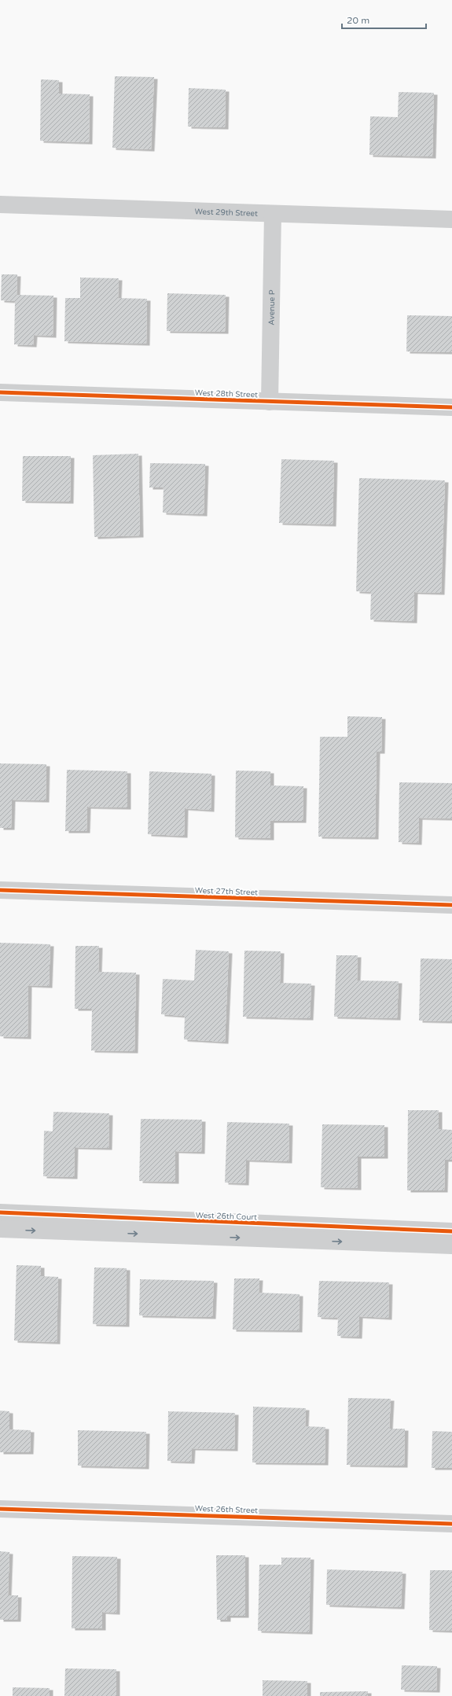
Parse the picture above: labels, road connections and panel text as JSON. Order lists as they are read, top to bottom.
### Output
{
  "streets": {
    "street": [
      "West 29th Street",
      "Avenue P",
      "West 28th Street",
      "West 27th Street",
      "West 26th Court",
      "West 26th Street"
    ]
  },
  "crossings": [
    ["West 29th Street", "Avenue P"],
    ["Avenue P", "West 28th Street"]
  ],
  "scale_bar": "20 m"
}
